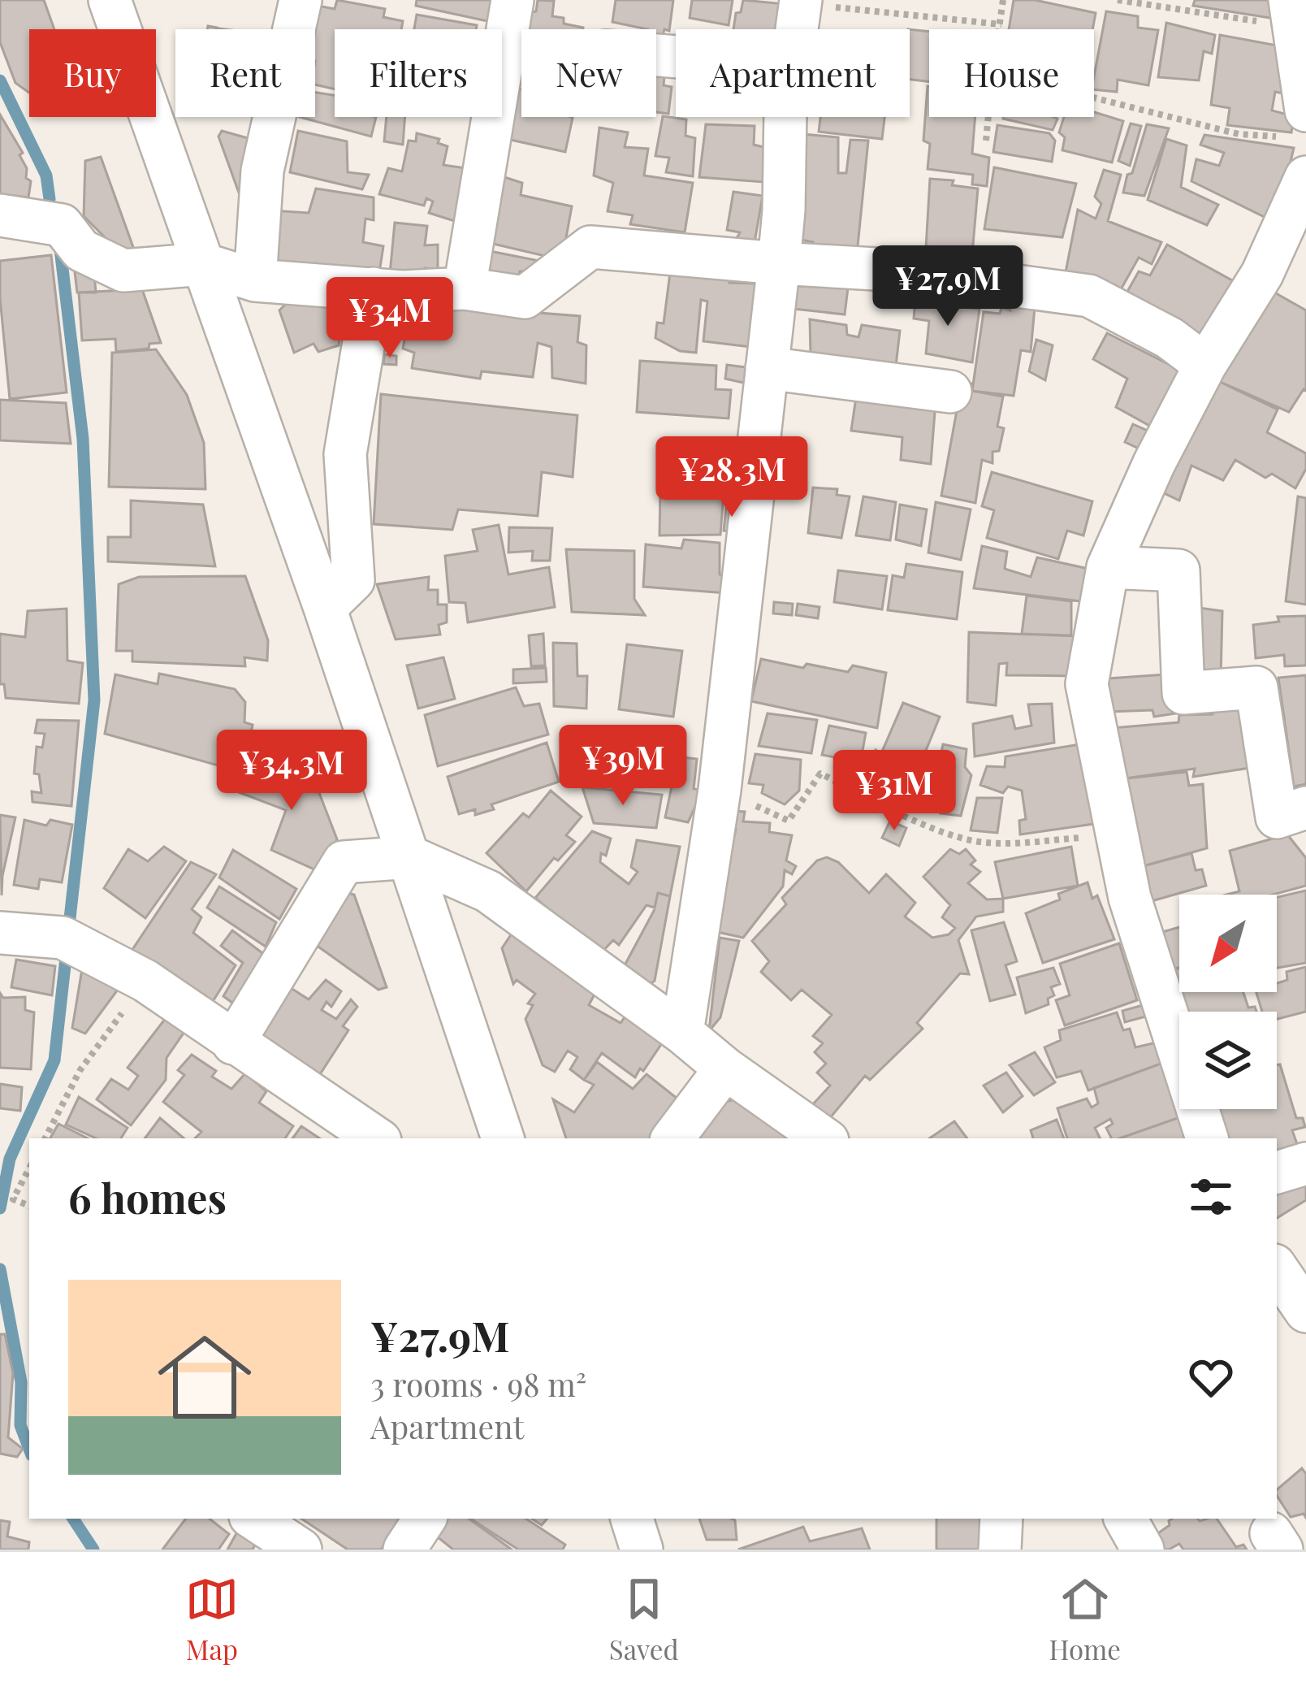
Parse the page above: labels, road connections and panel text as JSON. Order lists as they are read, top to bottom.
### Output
{
  "north": "bottom left",
  "page": {
    "chip": [
      "Buy",
      "Rent",
      "Filters",
      "New",
      "Apartment",
      "House"
    ],
    "price": [
      "¥27.9M",
      "¥34M",
      "¥28.3M",
      "¥39M",
      "¥34.3M",
      "¥31M"
    ],
    "heading": "6 homes",
    "list": [
      {
        "name": "¥27.9M",
        "note": "3 rooms · 98 m² · Apartment"
      }
    ],
    "tabs": ["Map", "Saved", "Home"]
  }
}
